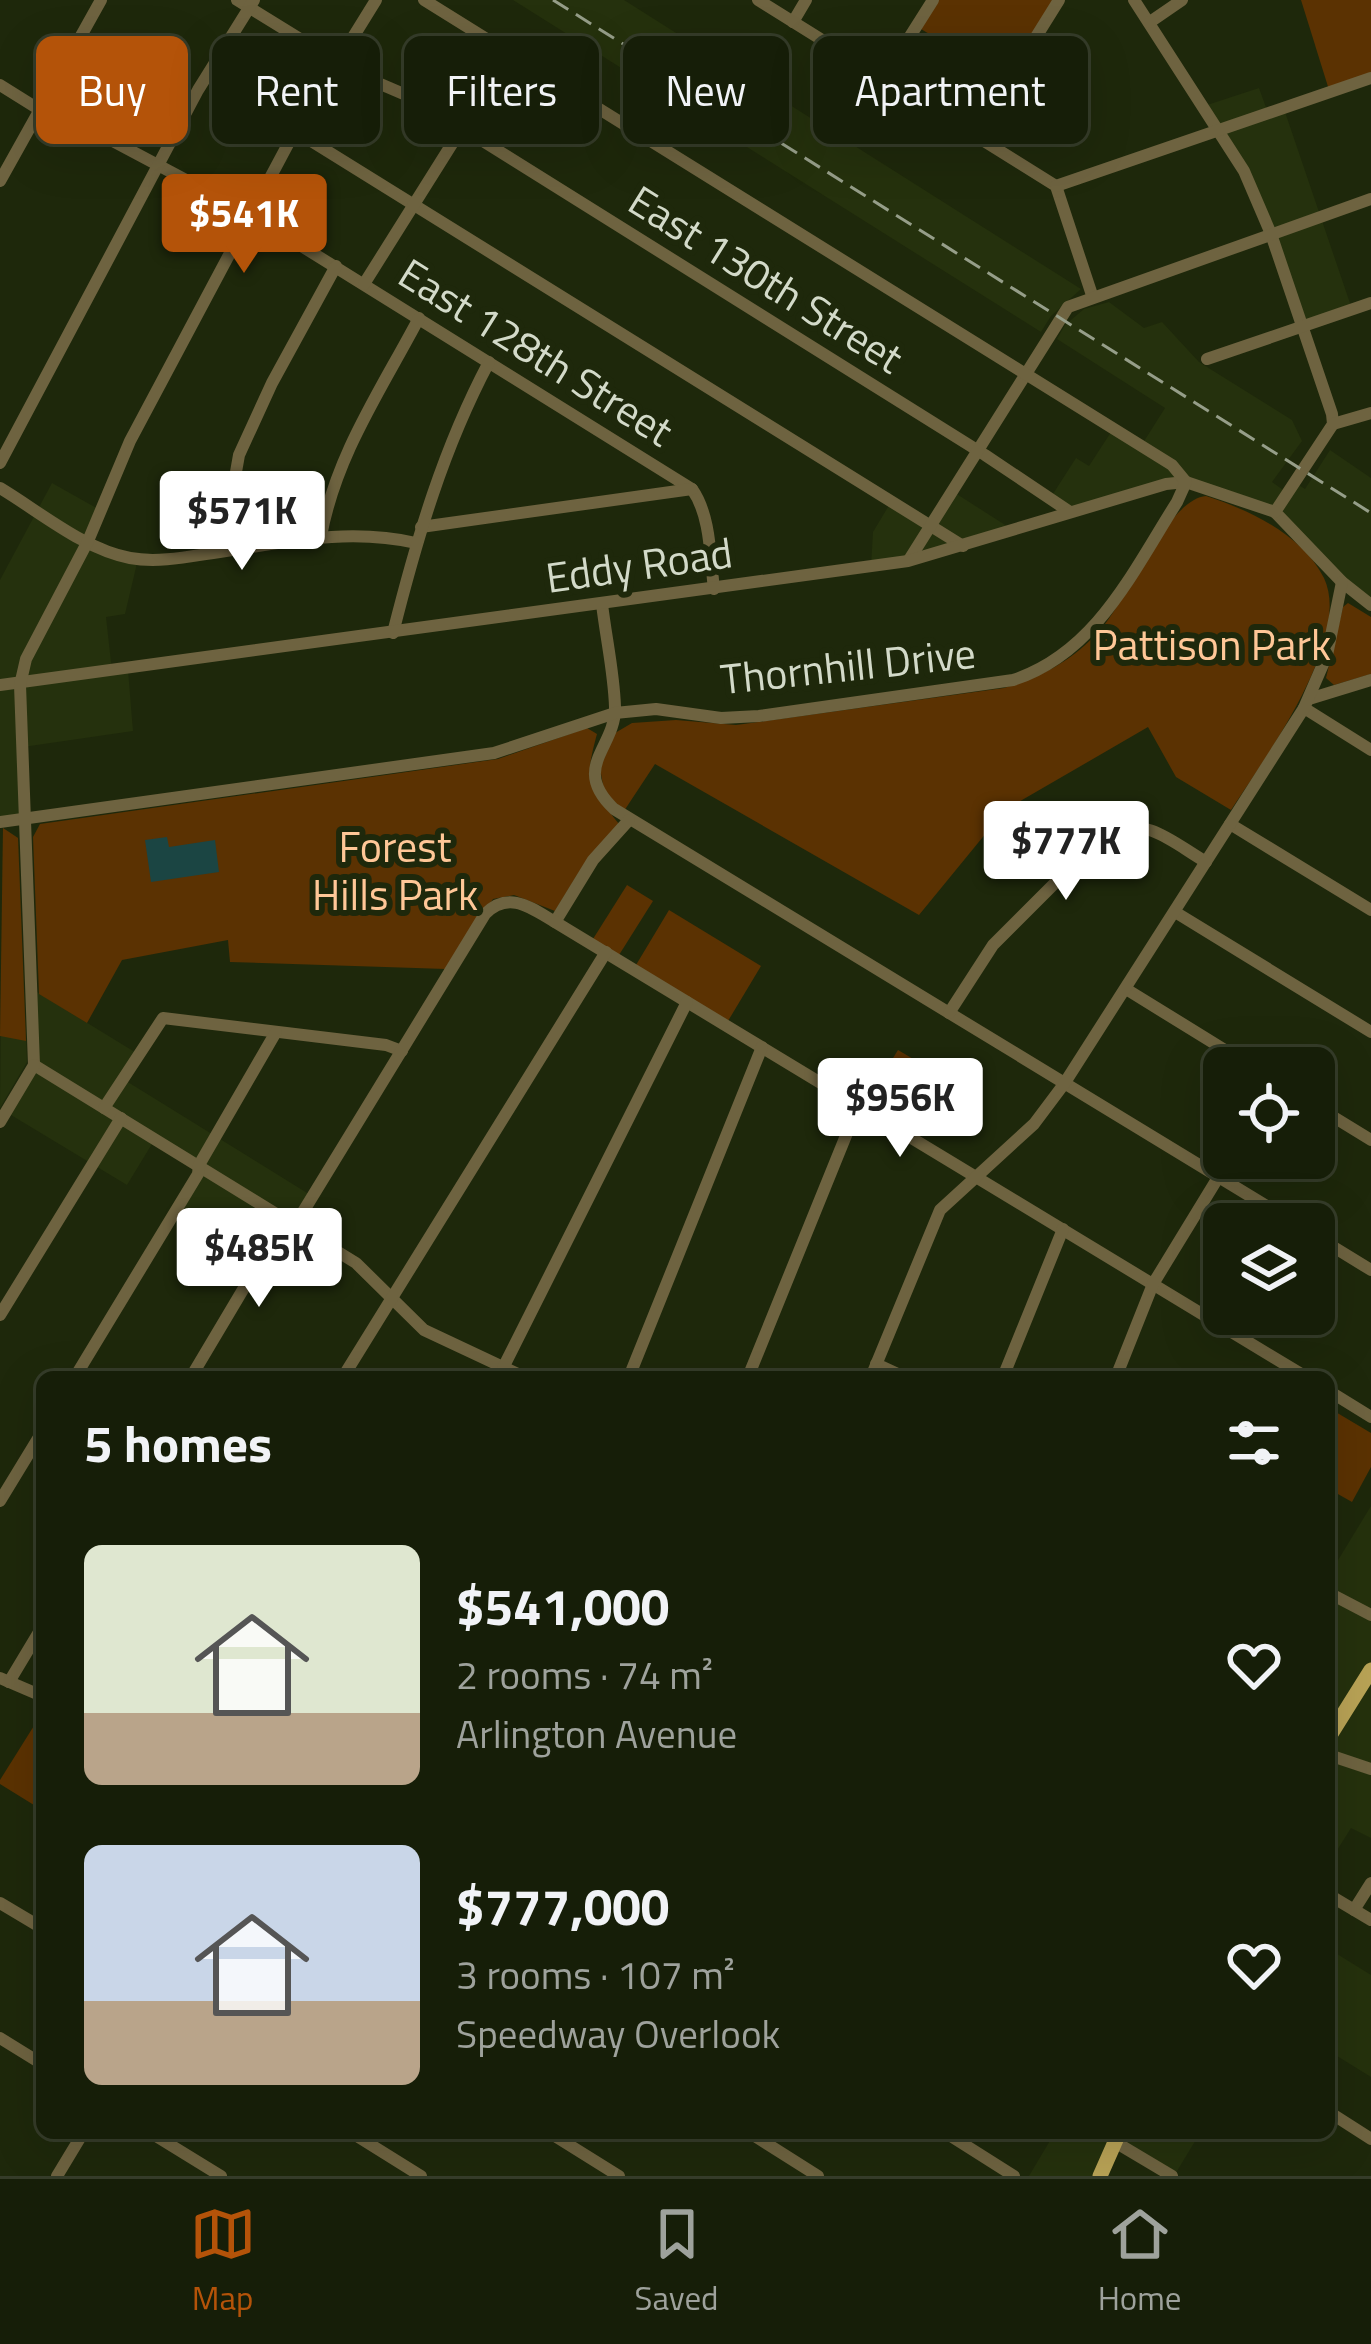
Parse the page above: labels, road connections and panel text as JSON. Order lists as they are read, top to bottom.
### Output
{
  "streets": {
    "street": [
      "East 130th Street",
      "East 128th Street",
      "Eddy Road",
      "Thornhill Drive"
    ]
  },
  "crossings": [
    ["East 130th Street", "Eddy Road"],
    ["East 128th Street", "Eddy Road"],
    ["Eddy Road", "Thornhill Drive"]
  ],
  "parks": ["Pattison Park", "Forest Hills Park"],
  "page": {
    "chip": [
      "Buy",
      "Rent",
      "Filters",
      "New",
      "Apartment"
    ],
    "price": [
      "$541K",
      "$571K",
      "$777K",
      "$956K",
      "$485K"
    ],
    "heading": "5 homes",
    "list": [
      {
        "name": "$541,000",
        "note": "2 rooms · 74 m² · Arlington Avenue"
      },
      {
        "name": "$777,000",
        "note": "3 rooms · 107 m² · Speedway Overlook"
      }
    ],
    "tabs": ["Map", "Saved", "Home"]
  }
}
